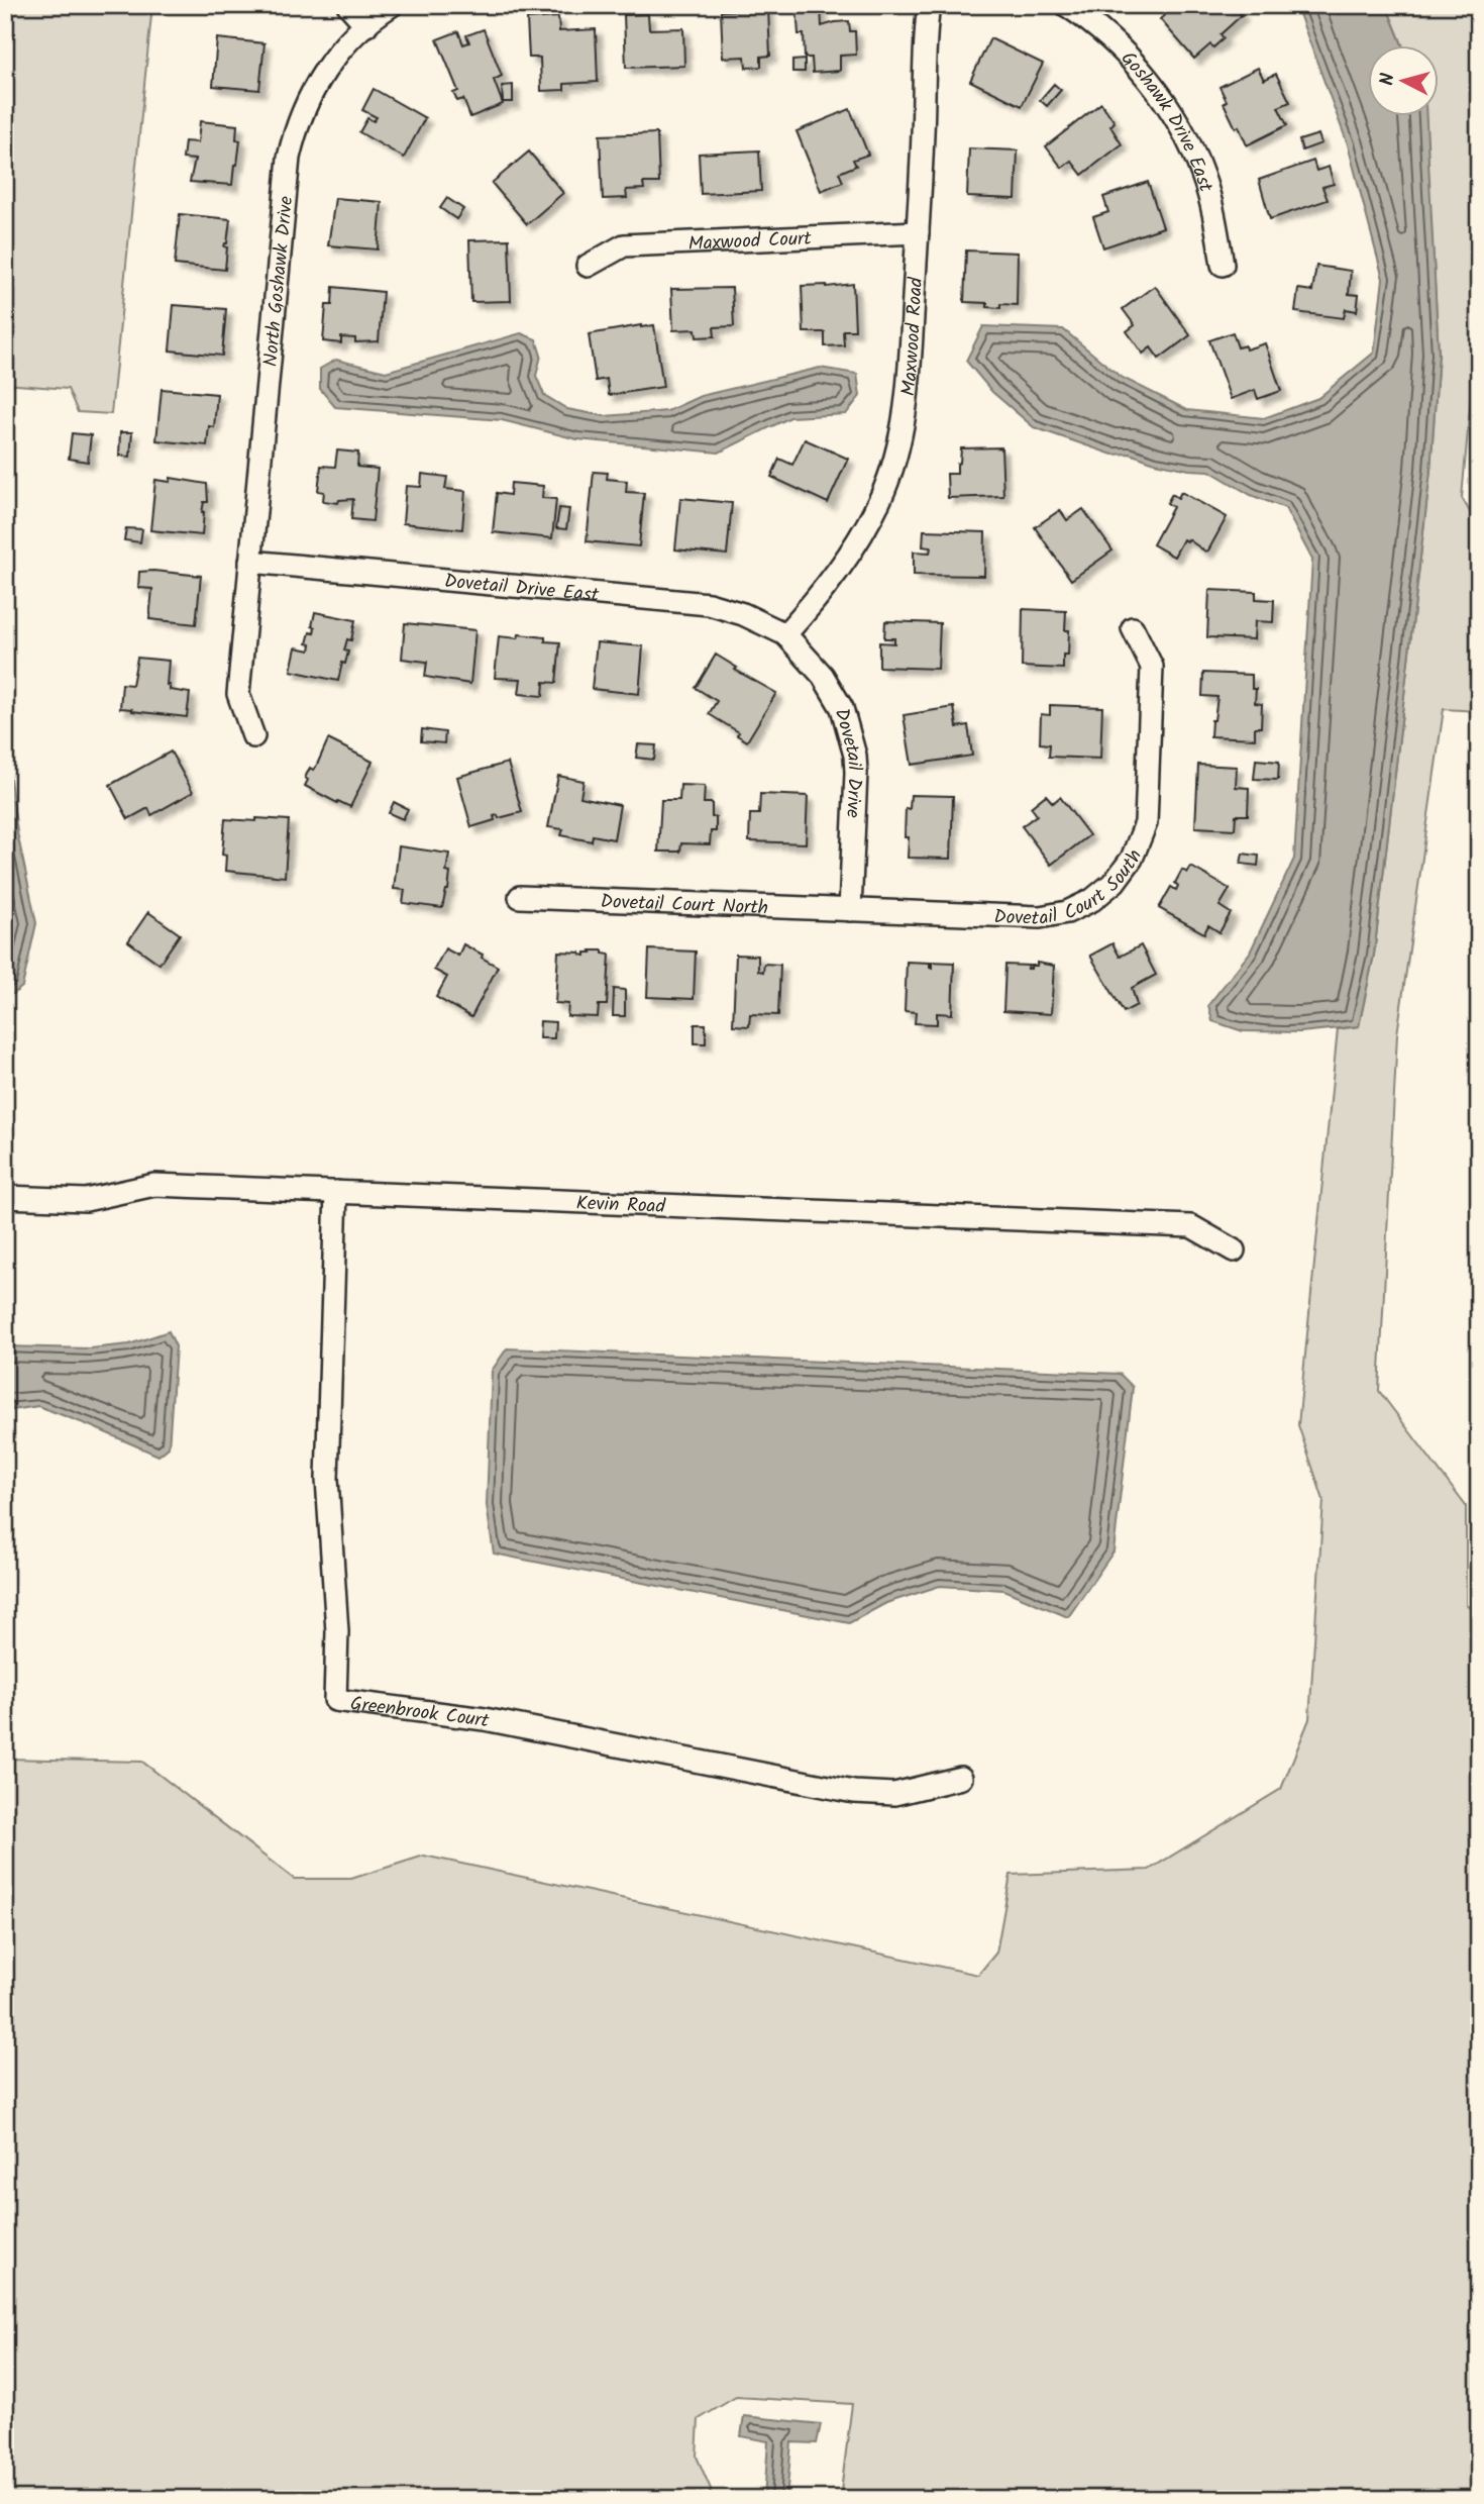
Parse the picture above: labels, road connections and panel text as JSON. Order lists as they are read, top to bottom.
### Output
{
  "streets": {
    "street": [
      "Goshawk Drive East",
      "Maxwood Court",
      "North Goshawk Drive",
      "Maxwood Road",
      "Dovetail Drive East",
      "Dovetail Drive",
      "Dovetail Court South",
      "Dovetail Court North",
      "Kevin Road",
      "Greenbrook Court"
    ]
  },
  "crossings": [
    ["Maxwood Court", "Maxwood Road"],
    ["North Goshawk Drive", "Dovetail Drive East"],
    ["Maxwood Road", "Dovetail Drive East"],
    ["Maxwood Road", "Dovetail Drive"],
    ["Dovetail Drive East", "Dovetail Drive"],
    ["Dovetail Drive", "Dovetail Court South"],
    ["Dovetail Drive", "Dovetail Court North"],
    ["Dovetail Court South", "Dovetail Court North"],
    ["Kevin Road", "Greenbrook Court"]
  ],
  "north": "left"
}
